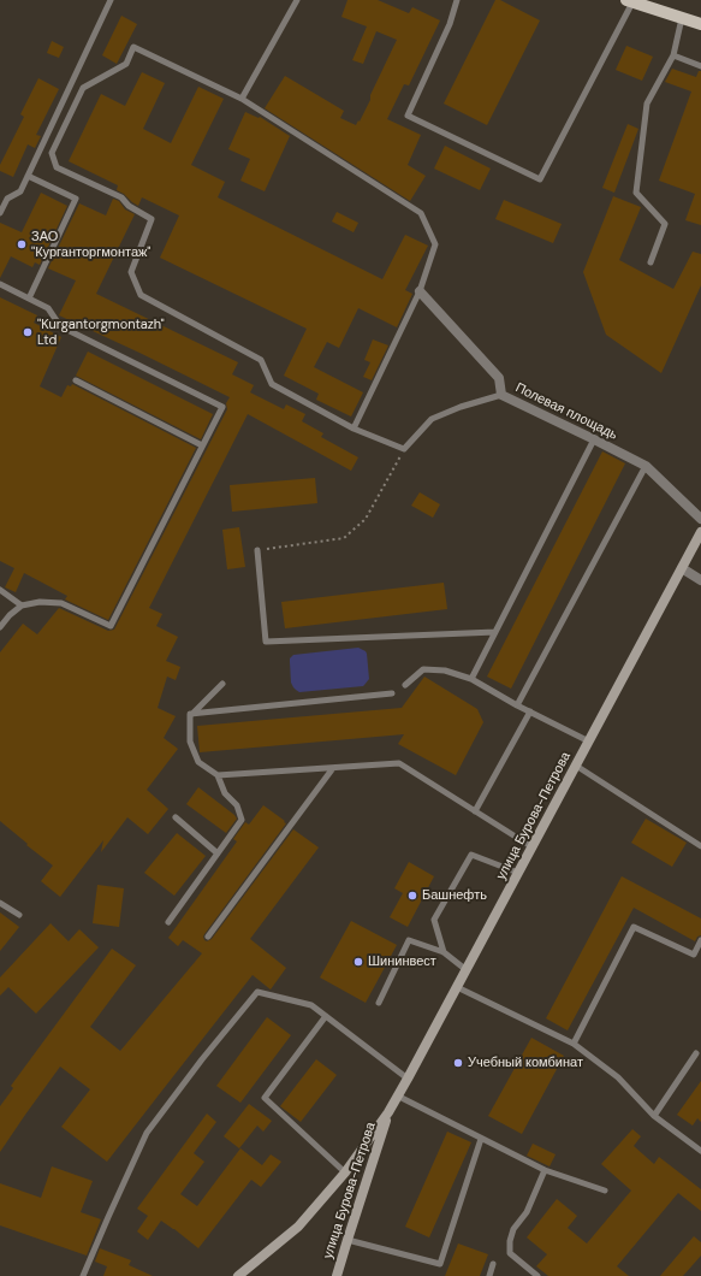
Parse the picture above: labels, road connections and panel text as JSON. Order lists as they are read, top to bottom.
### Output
{
  "streets": {
    "main road": ["улица Бурова-Петрова"],
    "street": ["Полевая площадь"]
  },
  "places": [
    "ЗАО \"Курганторгмонтаж\"",
    "\"Kurgantorgmontazh\" Ltd",
    "Башнефть",
    "Шининвест",
    "Учебный комбинат"
  ]
}
